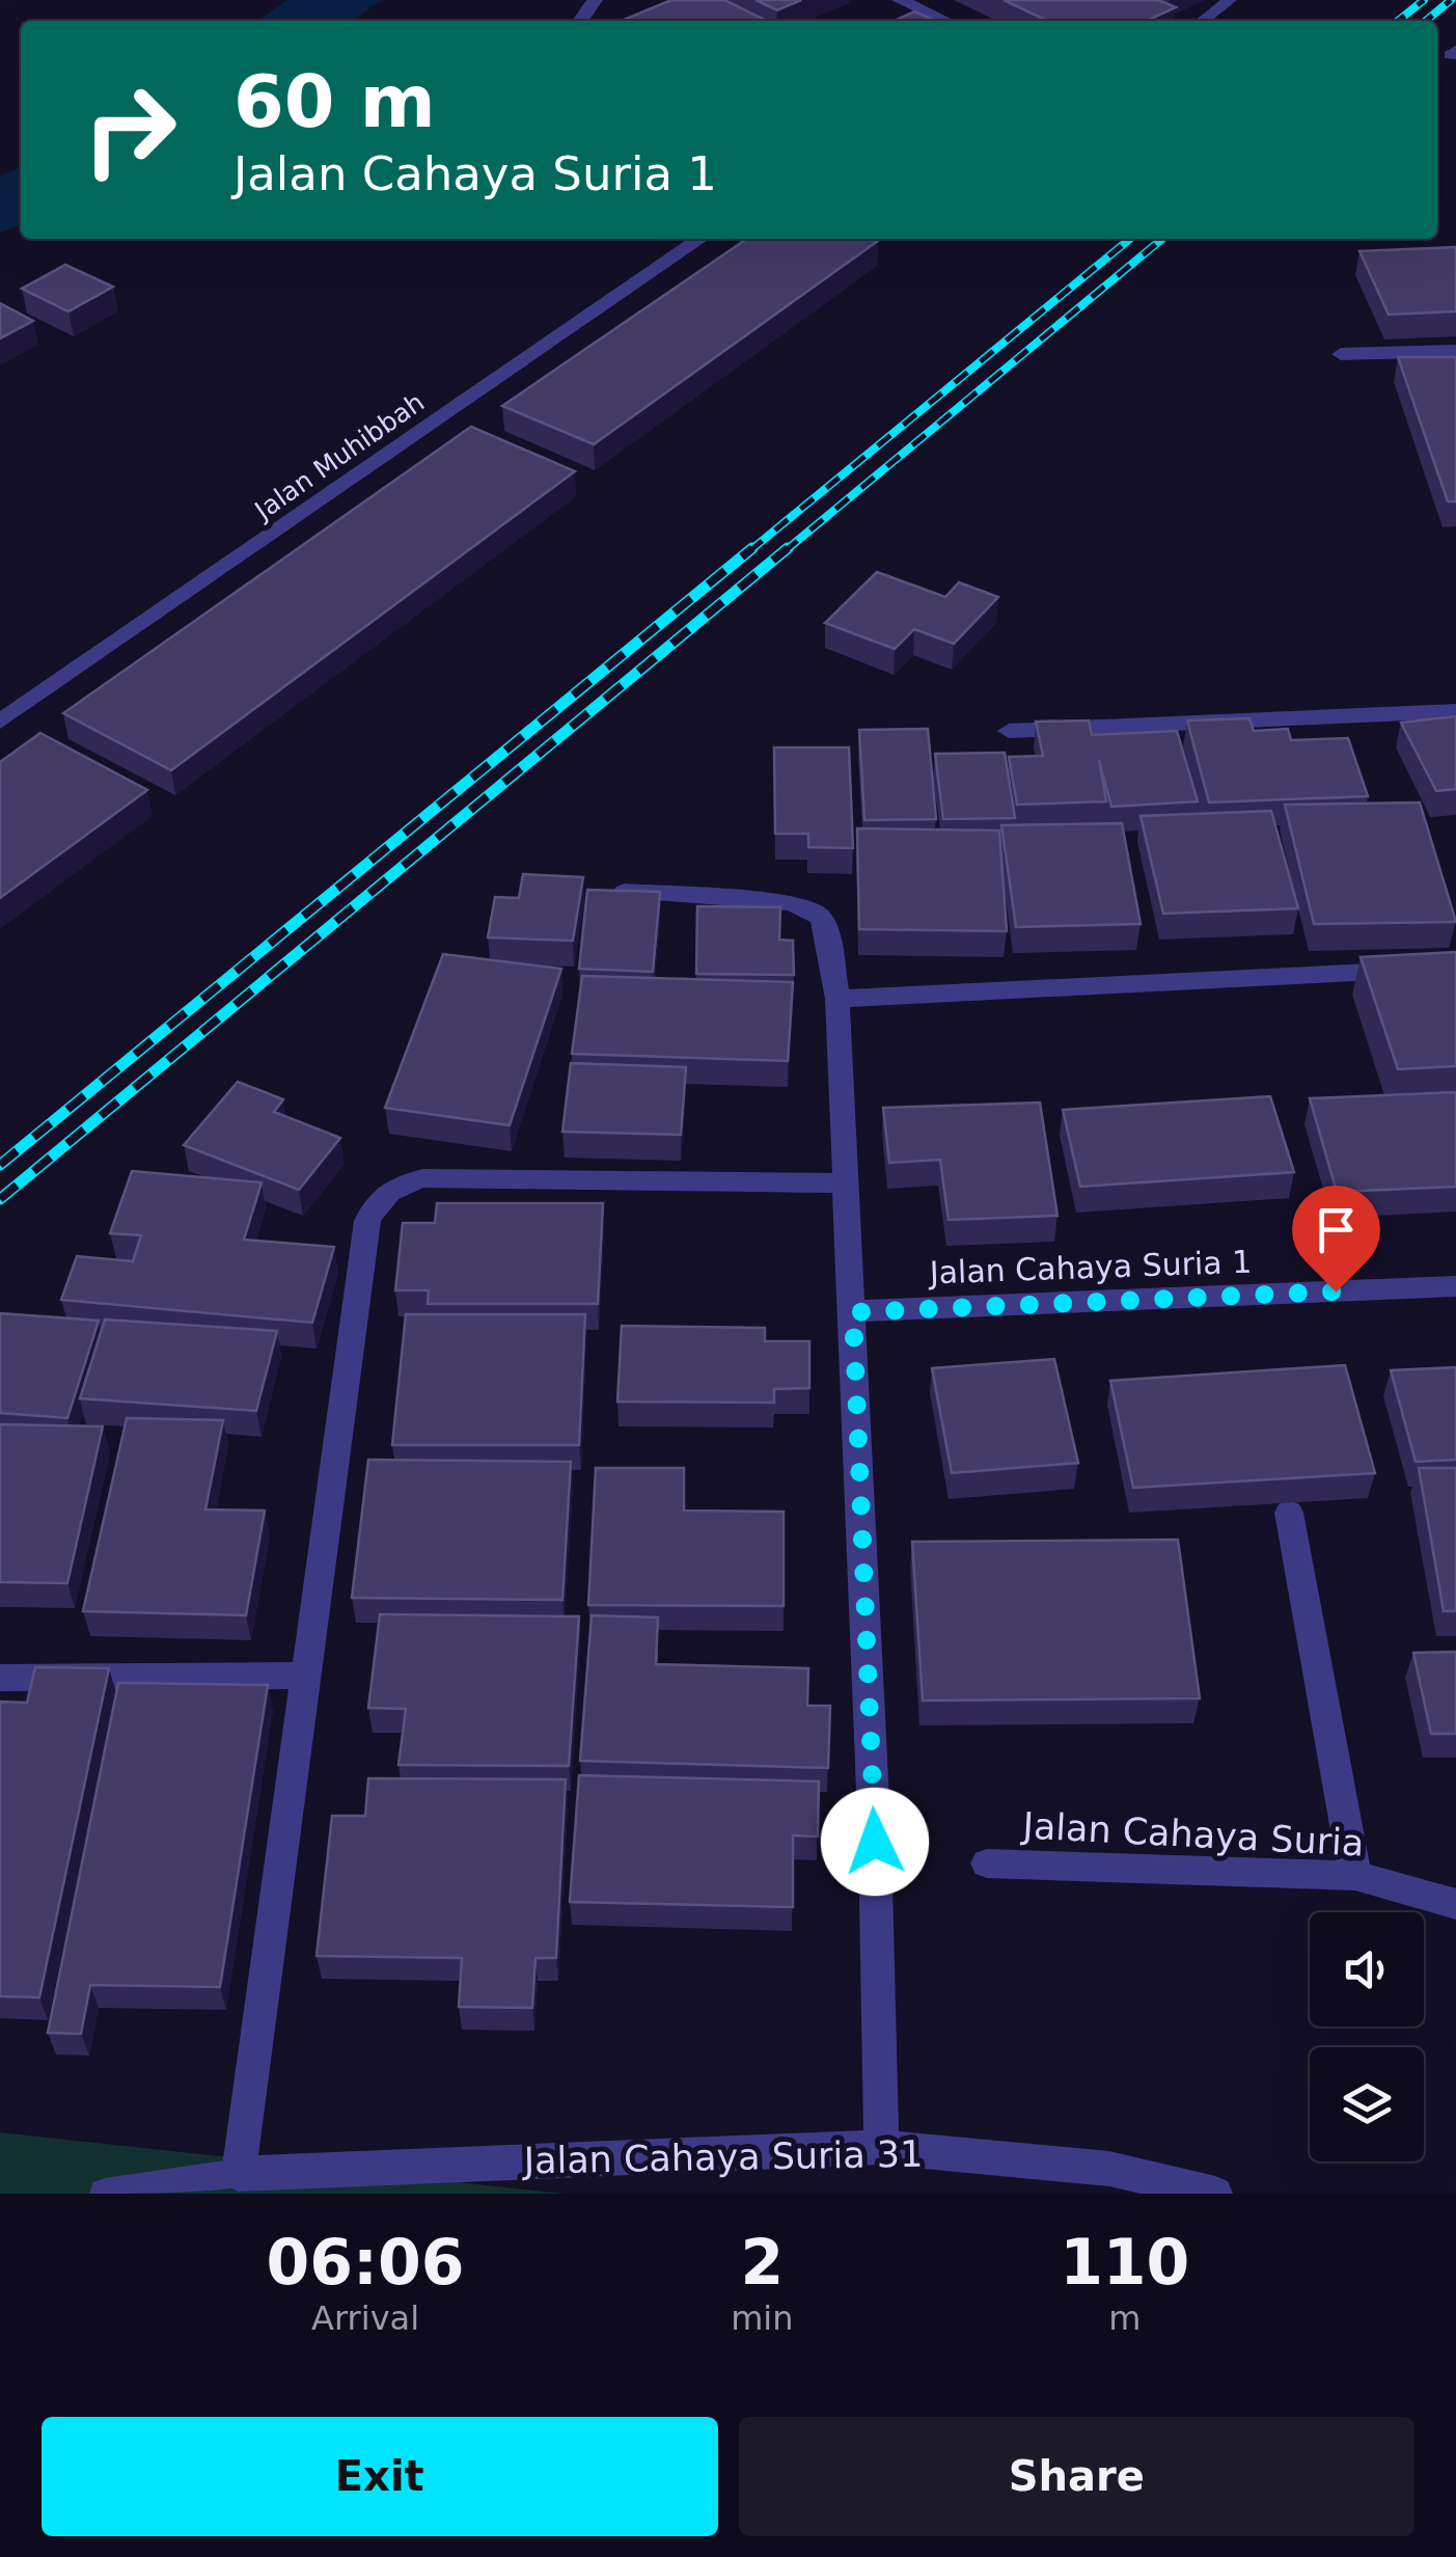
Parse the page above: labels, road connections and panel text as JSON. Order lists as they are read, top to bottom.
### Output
{
  "streets": {
    "street": [
      "Jalan Muhibbah",
      "Jalan Cahaya Suria 1",
      "Jalan Cahaya Suria",
      "Jalan Cahaya Suria 31"
    ]
  },
  "page": {
    "turn": ["60 m", "Jalan Cahaya Suria 1"],
    "eta": [
      "06:06",
      "Arrival",
      "2",
      "min",
      "110",
      "m"
    ],
    "buttons": ["Exit", "Share"]
  }
}
